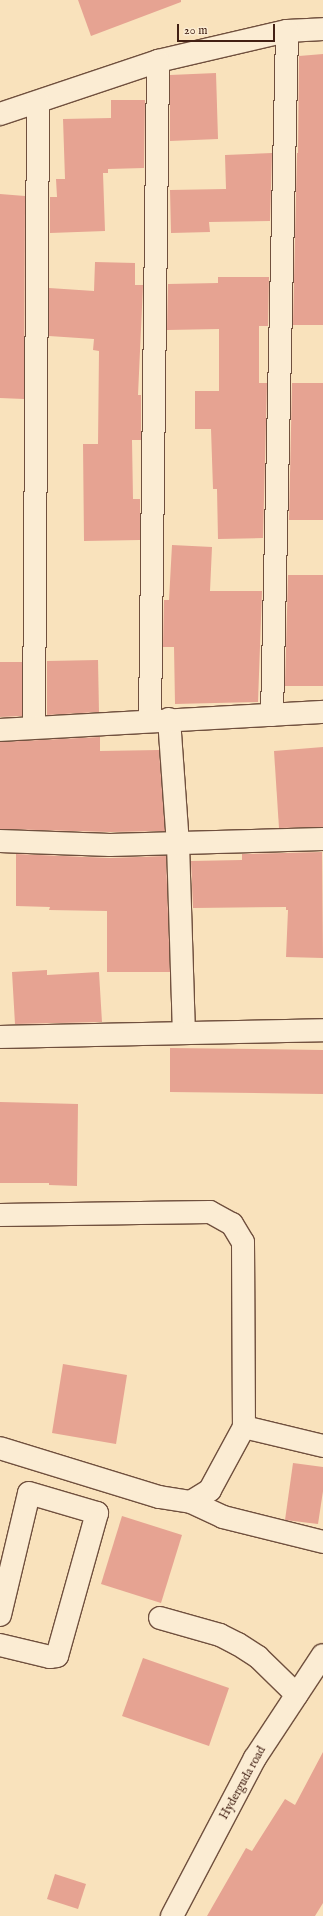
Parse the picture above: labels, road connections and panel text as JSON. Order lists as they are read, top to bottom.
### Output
{
  "streets": {
    "street": ["Hyderguda road"]
  },
  "scale_bar": "20 m"
}
